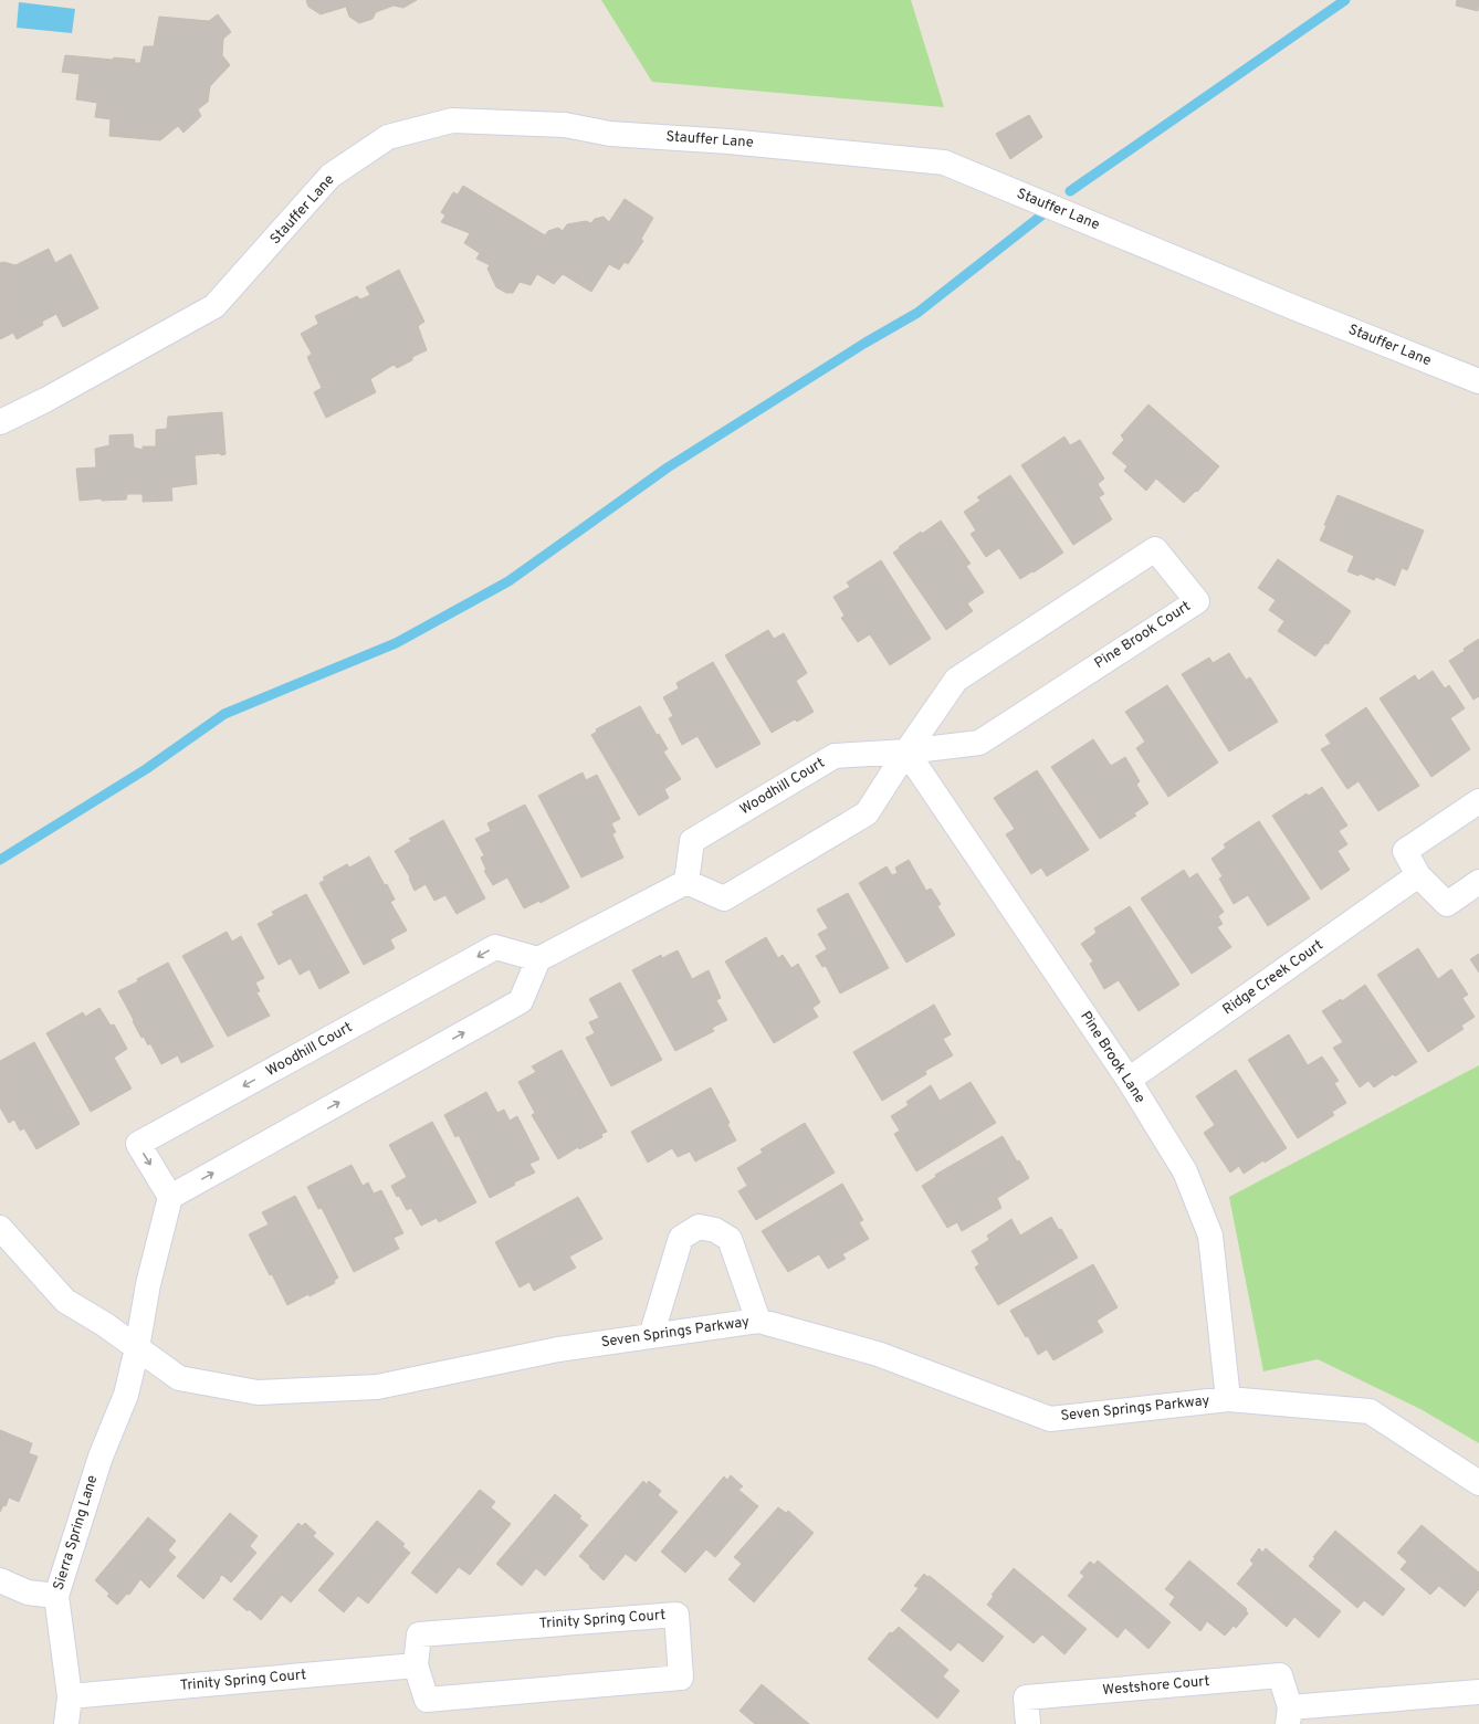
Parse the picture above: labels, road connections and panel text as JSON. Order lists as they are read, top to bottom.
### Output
{
  "streets": {
    "street": [
      "Stauffer Lane",
      "Pine Brook Court",
      "Woodhill Court",
      "Ridge Creek Court",
      "Pine Brook Lane",
      "Seven Springs Parkway",
      "Sierra Spring Lane",
      "Trinity Spring Court",
      "Westshore Court"
    ]
  },
  "crossings": [
    ["Pine Brook Court", "Woodhill Court"],
    ["Pine Brook Court", "Pine Brook Lane"],
    ["Woodhill Court", "Pine Brook Lane"],
    ["Ridge Creek Court", "Pine Brook Lane"],
    ["Pine Brook Lane", "Seven Springs Parkway"],
    ["Seven Springs Parkway", "Sierra Spring Lane"],
    ["Sierra Spring Lane", "Trinity Spring Court"]
  ]
}
